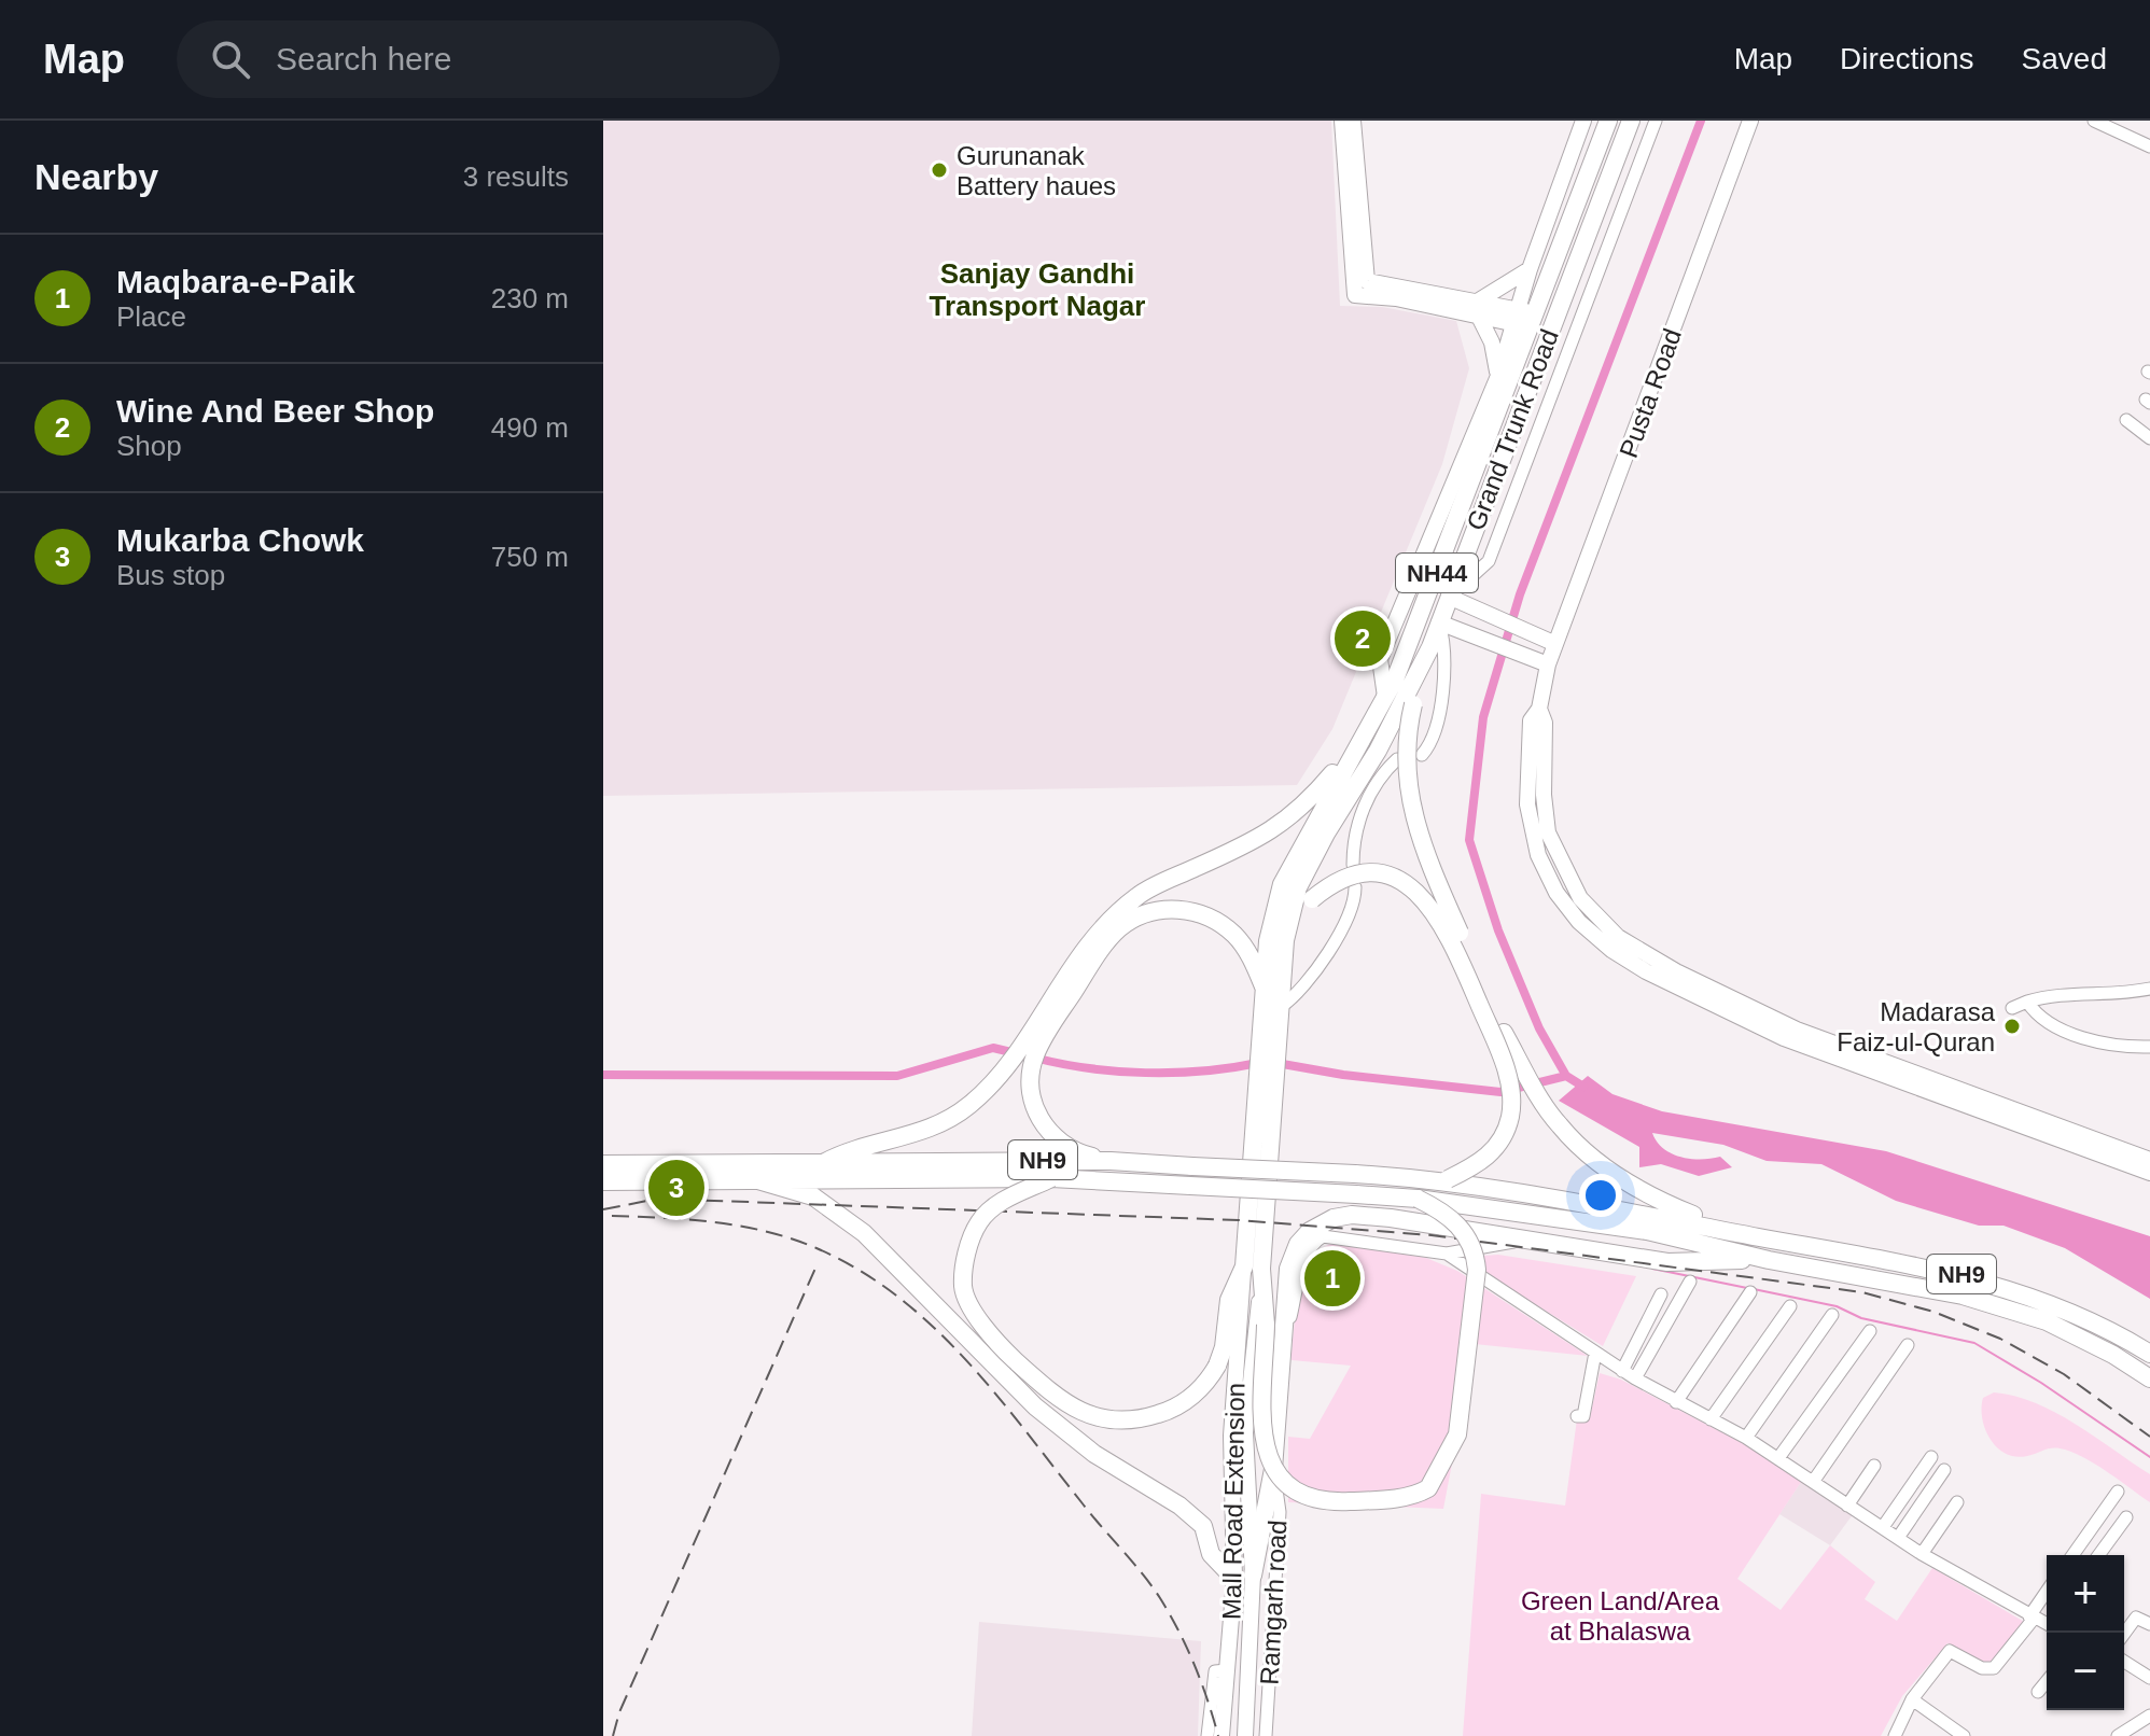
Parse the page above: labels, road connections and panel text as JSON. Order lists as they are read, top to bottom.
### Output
{
  "streets": {
    "highway": ["Grand Trunk Road", "NH44", "NH9"],
    "main road": ["Pusta Road", "Mall Road Extension"],
    "street": ["Ramgarh road"]
  },
  "crossings": [
    ["Grand Trunk Road", "NH44"],
    ["NH44", "Mall Road Extension"]
  ],
  "districts": ["Sanjay Gandhi Transport Nagar"],
  "parks": ["Green Land/Area at Bhalaswa"],
  "places": ["Gurunanak Battery haues", "Madarasa Faiz-ul-Quran"],
  "page": {
    "header": "Map",
    "search": "Search here",
    "nav": ["Map", "Directions", "Saved"],
    "heading": ["Nearby", "3 results"],
    "list": [
      {
        "mark": "1",
        "name": "Maqbara-e-Paik",
        "note": "Place",
        "value": "230 m"
      },
      {
        "mark": "2",
        "name": "Wine And Beer Shop",
        "note": "Shop",
        "value": "490 m"
      },
      {
        "mark": "3",
        "name": "Mukarba Chowk",
        "note": "Bus stop",
        "value": "750 m"
      }
    ],
    "pins": ["2", "3", "1"],
    "map_buttons": ["+", "−"]
  }
}
